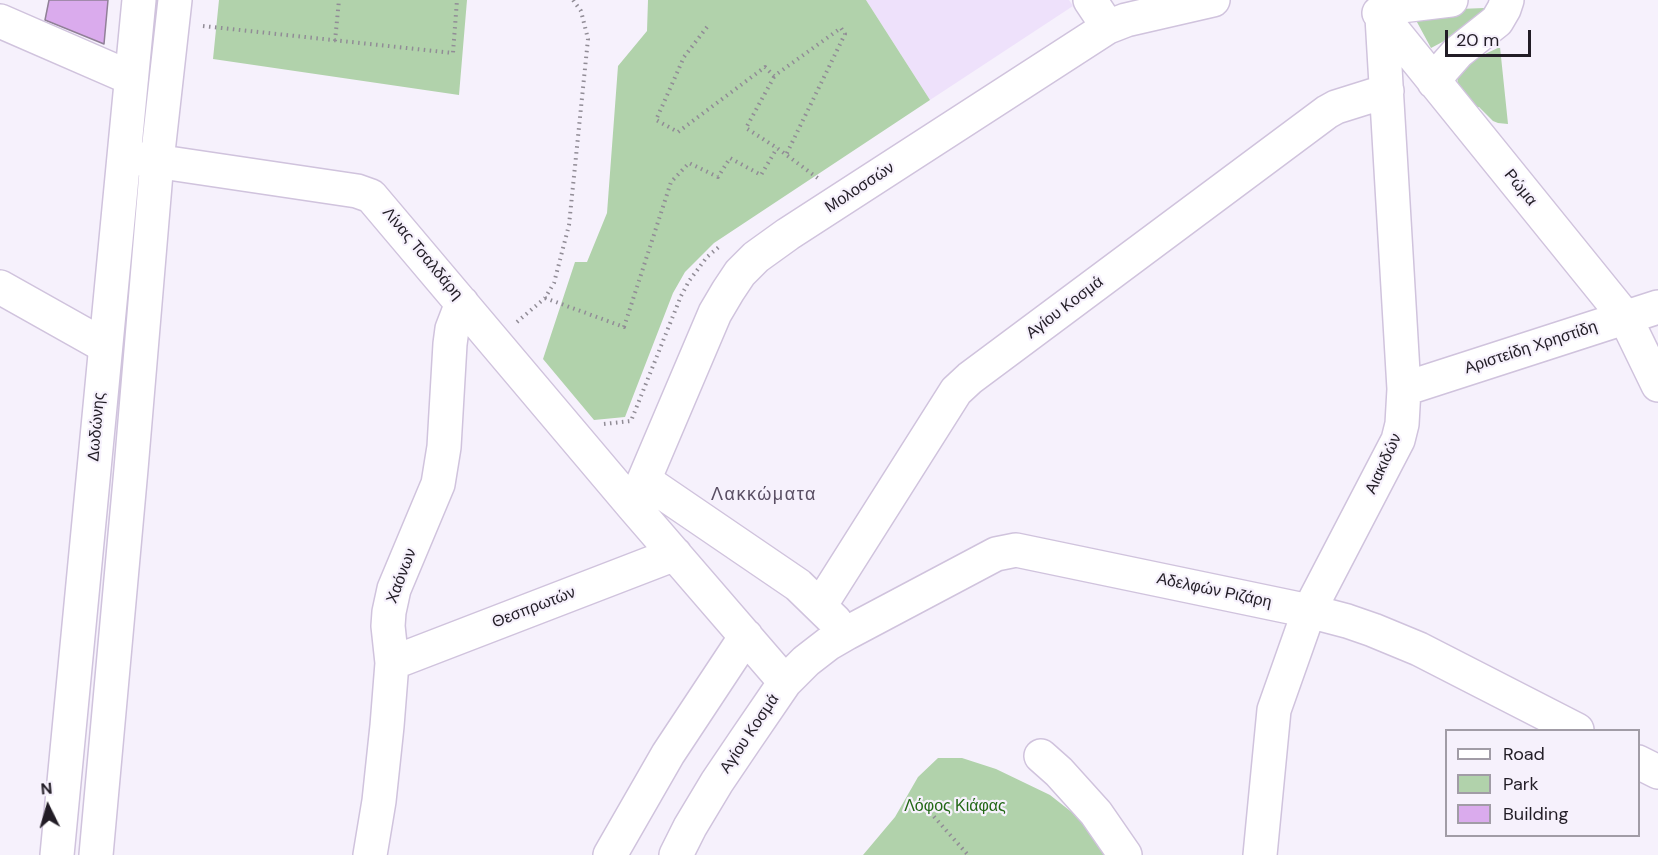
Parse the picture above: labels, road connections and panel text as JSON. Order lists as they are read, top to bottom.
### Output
{
  "streets": {
    "street": [
      "Μολοσσών",
      "Ρώμα",
      "Λίνας Τσαλδάρη",
      "Αγίου Κοσμά",
      "Αριστείδη Χρηστίδη",
      "Δωδώνης",
      "Αιακιδών",
      "Χαόνων",
      "Αδελφών Ριζάρη",
      "Θεσπρωτών"
    ]
  },
  "crossings": [
    ["Μολοσσών", "Λίνας Τσαλδάρη"],
    ["Ρώμα", "Αριστείδη Χρηστίδη"],
    ["Ρώμα", "Αιακιδών"],
    ["Λίνας Τσαλδάρη", "Δωδώνης"],
    ["Λίνας Τσαλδάρη", "Χαόνων"],
    ["Αγίου Κοσμά", "Αιακιδών"],
    ["Αγίου Κοσμά", "Αδελφών Ριζάρη"],
    ["Αριστείδη Χρηστίδη", "Αιακιδών"],
    ["Αιακιδών", "Αδελφών Ριζάρη"],
    ["Χαόνων", "Θεσπρωτών"]
  ],
  "districts": ["Λακκώματα"],
  "parks": ["Λόφος Κιάφας"],
  "legend": ["Road", "Park", "Building"],
  "scale_bar": "20 m",
  "north": "top"
}
